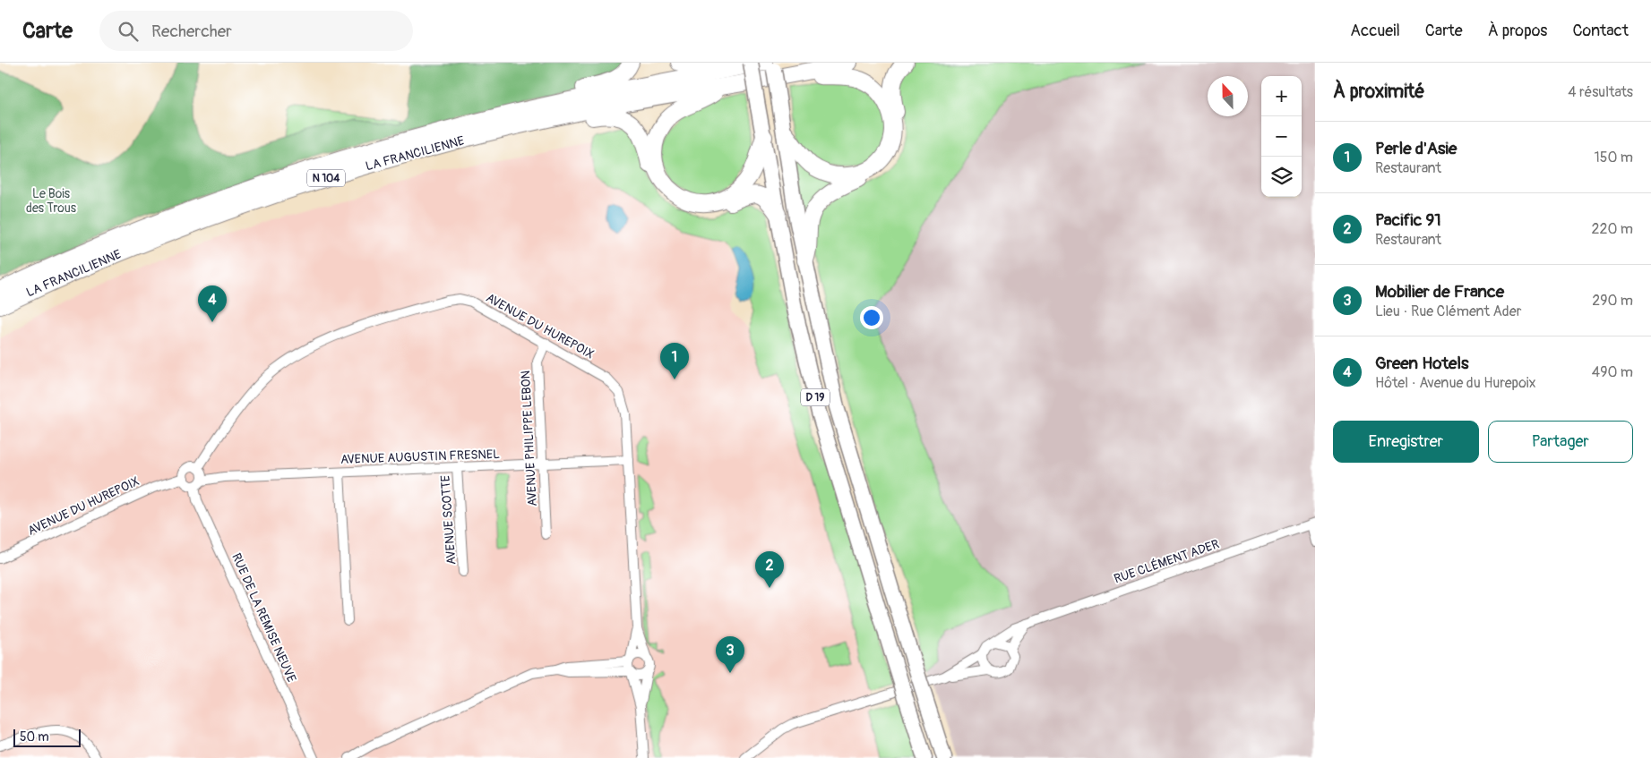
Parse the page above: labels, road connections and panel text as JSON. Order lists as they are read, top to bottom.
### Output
{
  "streets": {
    "highway": ["LA FRANCILIENNE", "N 104"],
    "main road": ["D 19"],
    "street": [
      "AVENUE DU HUREPOIX",
      "AVENUE PHILIPPE LEBON",
      "AVENUE AUGUSTIN FRESNEL",
      "AVENUE SCOTTE",
      "RUE CLÉMENT ADER",
      "RUE DE LA REMISE NEUVE"
    ]
  },
  "crossings": [
    ["LA FRANCILIENNE", "D 19"],
    ["AVENUE DU HUREPOIX", "AVENUE PHILIPPE LEBON"],
    ["AVENUE DU HUREPOIX", "AVENUE AUGUSTIN FRESNEL"],
    ["AVENUE DU HUREPOIX", "RUE DE LA REMISE NEUVE"],
    ["AVENUE PHILIPPE LEBON", "AVENUE AUGUSTIN FRESNEL"],
    ["AVENUE AUGUSTIN FRESNEL", "AVENUE SCOTTE"],
    ["AVENUE AUGUSTIN FRESNEL", "RUE DE LA REMISE NEUVE"]
  ],
  "parks": ["Le Bois des Trous"],
  "scale_bar": "50 m",
  "north": "top",
  "page": {
    "header": "Carte",
    "search": "Rechercher",
    "nav": [
      "Accueil",
      "Carte",
      "À propos",
      "Contact"
    ],
    "heading": ["À proximité", "4 résultats"],
    "map_buttons": ["+", "−"],
    "list": [
      {
        "mark": "1",
        "name": "Perle d'Asie",
        "note": "Restaurant",
        "value": "150 m"
      },
      {
        "mark": "2",
        "name": "Pacific 91",
        "note": "Restaurant",
        "value": "220 m"
      },
      {
        "mark": "3",
        "name": "Mobilier de France",
        "note": "Lieu · Rue Clément Ader",
        "value": "290 m"
      },
      {
        "mark": "4",
        "name": "Green Hotels",
        "note": "Hôtel · Avenue du Hurepoix",
        "value": "490 m"
      }
    ],
    "pins": [
      "4",
      "1",
      "2",
      "3"
    ],
    "buttons": ["Enregistrer", "Partager"],
    "scale": "50 m"
  }
}
